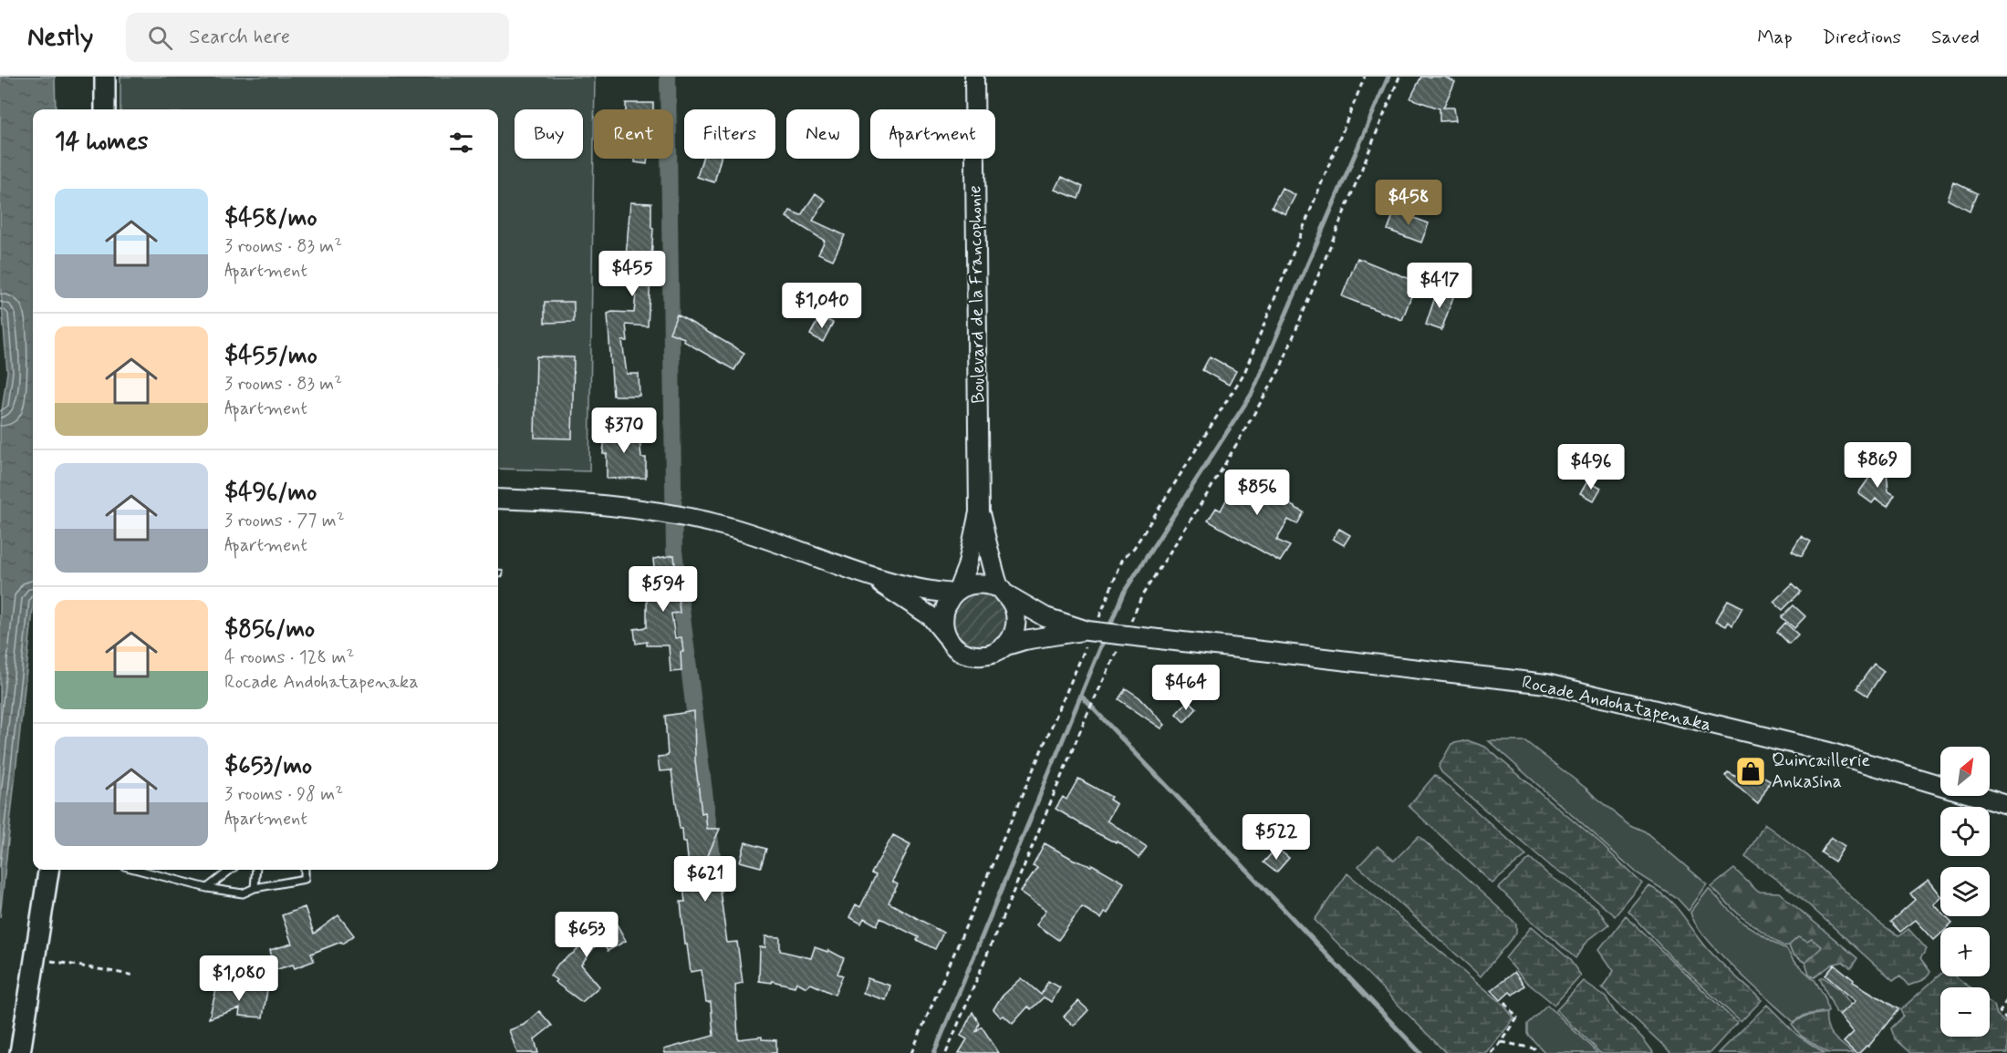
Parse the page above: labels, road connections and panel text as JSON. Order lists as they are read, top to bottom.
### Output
{
  "streets": {
    "main road": ["Boulevard de la Francophonie", "Rocade Andohatapenaka"]
  },
  "places": {
    "shop": ["Quincaillerie Ankasina"]
  },
  "north": "top right",
  "page": {
    "header": "Nestly",
    "search": "Search here",
    "nav": ["Map", "Directions", "Saved"],
    "chip": [
      "Buy",
      "Rent",
      "Filters",
      "New",
      "Apartment"
    ],
    "heading": "14 homes",
    "list": [
      {
        "name": "$458/mo",
        "note": "3 rooms · 83 m² · Apartment"
      },
      {
        "name": "$455/mo",
        "note": "3 rooms · 83 m² · Apartment"
      },
      {
        "name": "$496/mo",
        "note": "3 rooms · 77 m² · Apartment"
      },
      {
        "name": "$856/mo",
        "note": "4 rooms · 128 m² · Rocade Andohatapenaka"
      },
      {
        "name": "$653/mo",
        "note": "3 rooms · 98 m² · Apartment"
      }
    ],
    "price": [
      "$458",
      "$455",
      "$417",
      "$1,040",
      "$370",
      "$869",
      "$496",
      "$856",
      "$594",
      "$464",
      "$522",
      "$621",
      "$653",
      "$1,080"
    ],
    "map_buttons": ["+", "−"]
  }
}
